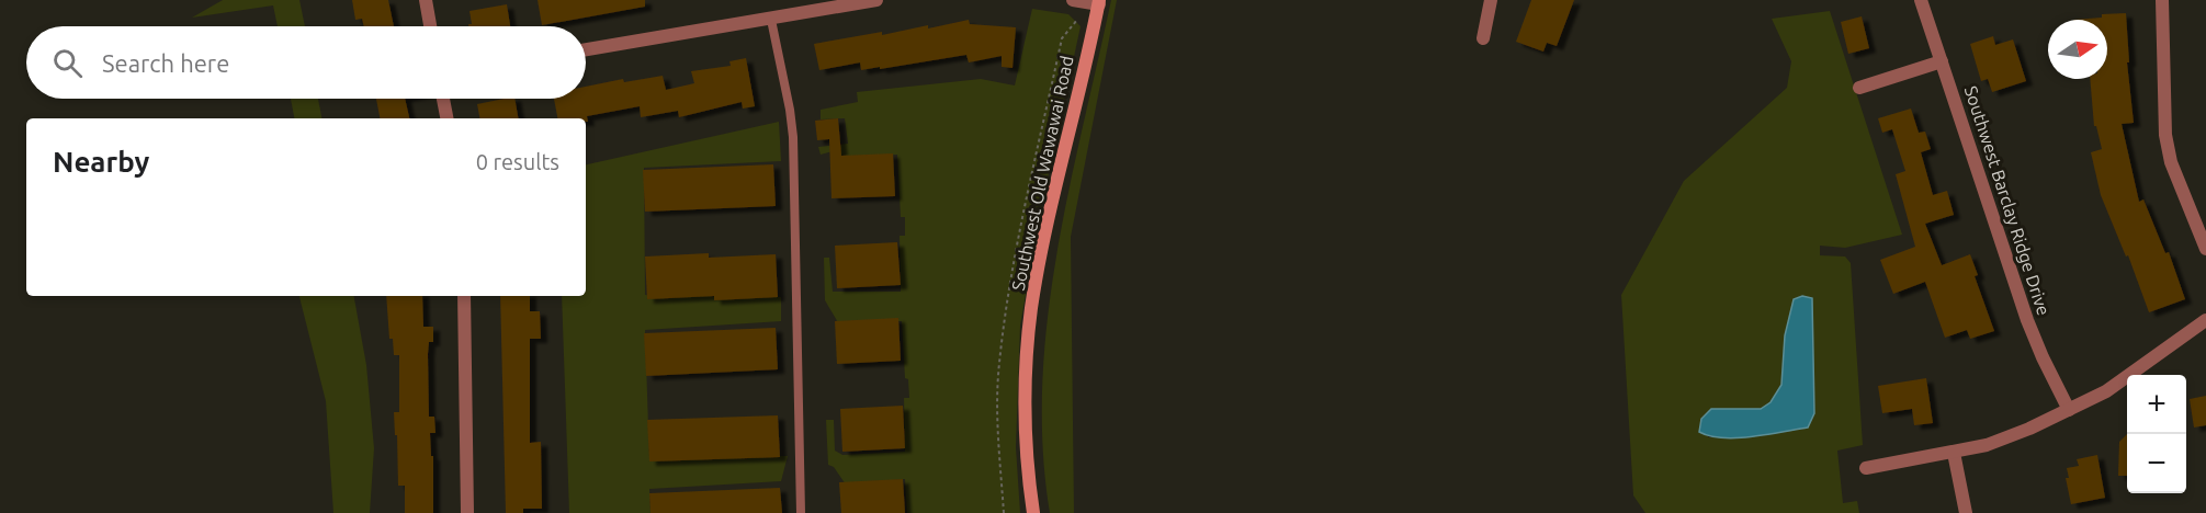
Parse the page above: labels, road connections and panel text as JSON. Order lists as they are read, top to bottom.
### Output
{
  "streets": {
    "main road": ["Southwest Old Wawawai Road"],
    "street": ["Southwest Barclay Ridge Drive"]
  },
  "north": "right",
  "page": {
    "search": "Search here",
    "heading": ["Nearby", "0 results"],
    "map_buttons": ["+", "−"]
  }
}
